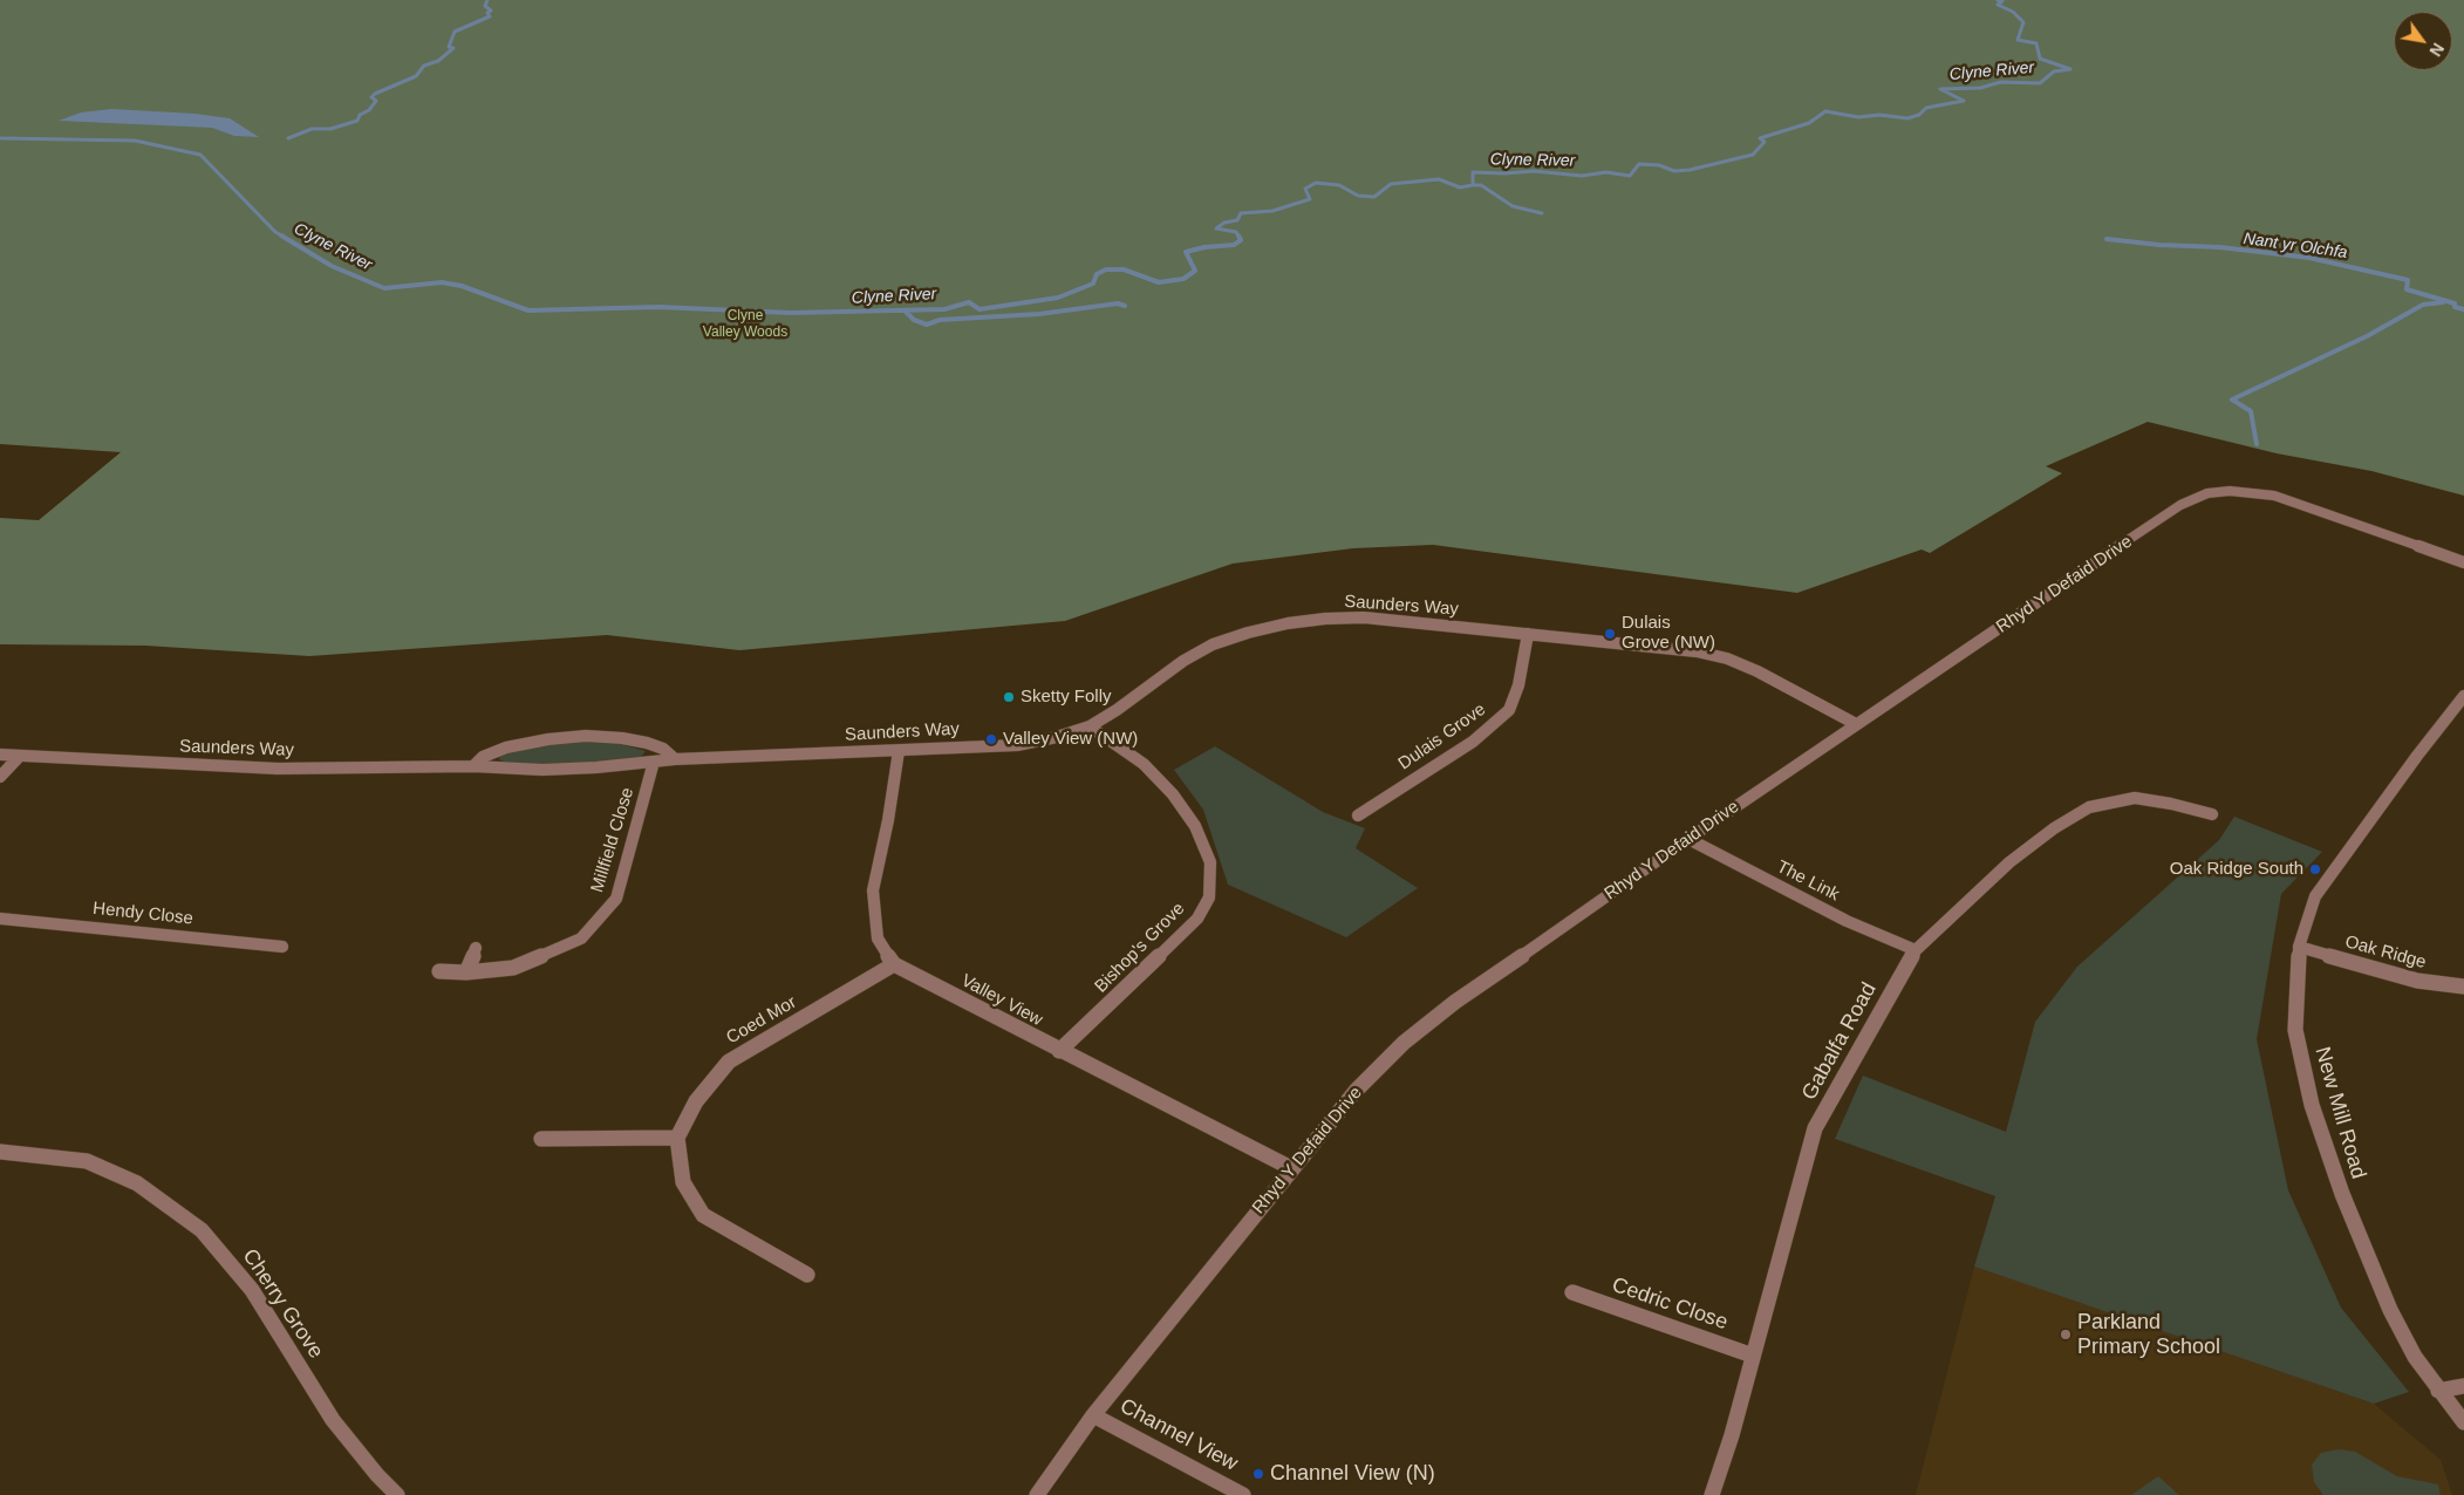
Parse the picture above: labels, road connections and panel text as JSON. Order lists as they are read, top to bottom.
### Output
{
  "streets": {
    "street": [
      "Rhyd Y Defaid Drive",
      "Saunders Way",
      "Dulais Grove",
      "Millfield Close",
      "The Link",
      "Hendy Close",
      "Bishop's Grove",
      "Oak Ridge",
      "Valley View",
      "Coed Mor",
      "Gabalfa Road",
      "New Mill Road",
      "Cherry Grove",
      "Cedric Close",
      "Channel View"
    ]
  },
  "crossings": [
    ["Rhyd Y Defaid Drive", "Saunders Way"],
    ["Rhyd Y Defaid Drive", "The Link"],
    ["Rhyd Y Defaid Drive", "Valley View"],
    ["Rhyd Y Defaid Drive", "Channel View"],
    ["Saunders Way", "Dulais Grove"],
    ["Saunders Way", "Millfield Close"],
    ["Saunders Way", "Bishop's Grove"],
    ["Saunders Way", "Valley View"],
    ["The Link", "Gabalfa Road"],
    ["Bishop's Grove", "Valley View"],
    ["Oak Ridge", "New Mill Road"],
    ["Valley View", "Coed Mor"],
    ["Gabalfa Road", "Cedric Close"]
  ],
  "water": ["Clyne River", "Nant yr Olchfa"],
  "parks": ["Clyne Valley Woods"],
  "places": [
    "Dulais Grove (NW)",
    "Sketty Folly",
    "Valley View (NW)",
    "Oak Ridge South",
    "Parkland Primary School",
    "Channel View (N)"
  ],
  "north": "bottom right"
}
